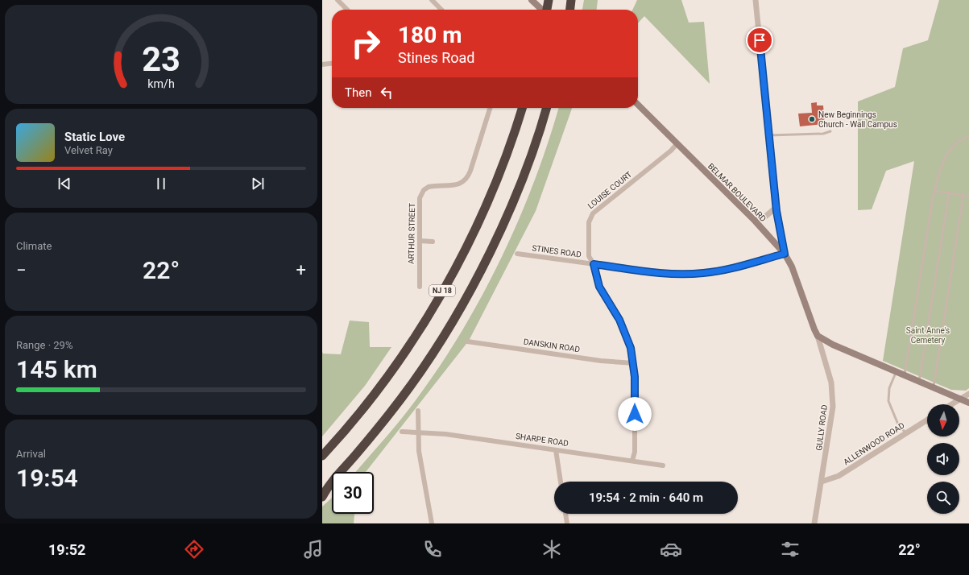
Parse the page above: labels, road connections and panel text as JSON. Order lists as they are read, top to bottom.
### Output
{
  "streets": {
    "highway": ["NJ 18"],
    "main road": ["BELMAR BOULEVARD"],
    "street": [
      "LOUISE COURT",
      "ARTHUR STREET",
      "STINES ROAD",
      "DANSKIN ROAD",
      "GULLY ROAD",
      "SHARPE ROAD",
      "ALLENWOOD ROAD"
    ]
  },
  "crossings": [
    ["LOUISE COURT", "BELMAR BOULEVARD"],
    ["LOUISE COURT", "STINES ROAD"],
    ["LOUISE COURT", "DANSKIN ROAD"],
    ["LOUISE COURT", "SHARPE ROAD"],
    ["BELMAR BOULEVARD", "STINES ROAD"],
    ["BELMAR BOULEVARD", "GULLY ROAD"],
    ["GULLY ROAD", "ALLENWOOD ROAD"]
  ],
  "parks": ["Saint Anne's Cemetery"],
  "places": ["New Beginnings Church - Wall Campus"],
  "north": "bottom",
  "page": {
    "turn": ["180 m", "Stines Road"],
    "then": "Then",
    "song": ["Static Love", "Velvet Ray"],
    "tile": [
      "Climate",
      ["Range · 29%", "145 km"],
      ["Arrival", "19:54"]
    ],
    "heat": ["−", "22°", "+"],
    "limit": "30",
    "trip": "19:54 · 2 min · 640 m",
    "tabs": ["19:52", "22°"],
    "gauge": ["23", "km/h"]
  }
}
